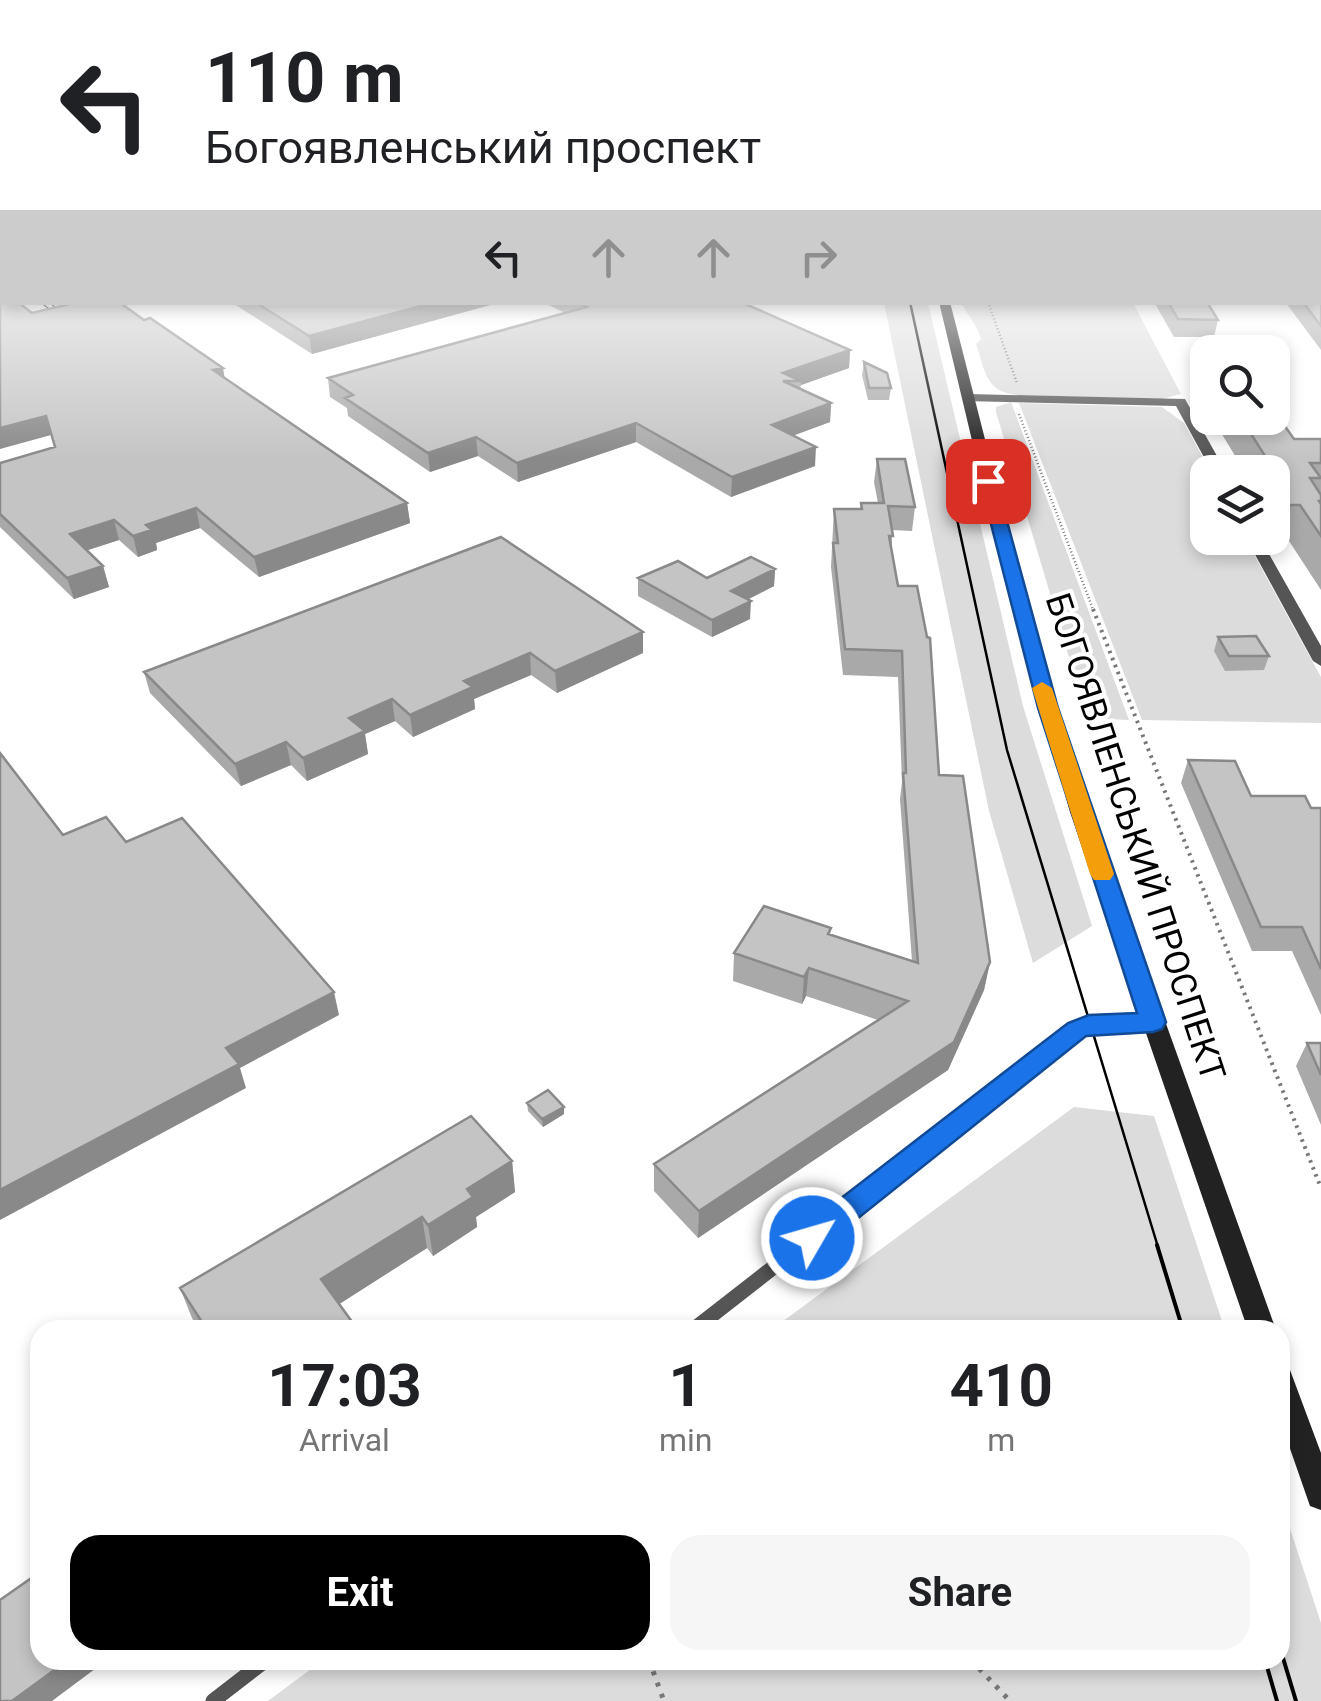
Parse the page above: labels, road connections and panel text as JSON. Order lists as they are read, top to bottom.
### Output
{
  "streets": {
    "main road": ["БОГОЯВЛЕНСЬКИЙ ПРОСПЕКТ"]
  },
  "page": {
    "turn": ["110 m", "Богоявленський проспект"],
    "eta": [
      "17:03",
      "Arrival",
      "1",
      "min",
      "410",
      "m"
    ],
    "buttons": ["Exit", "Share"]
  }
}
